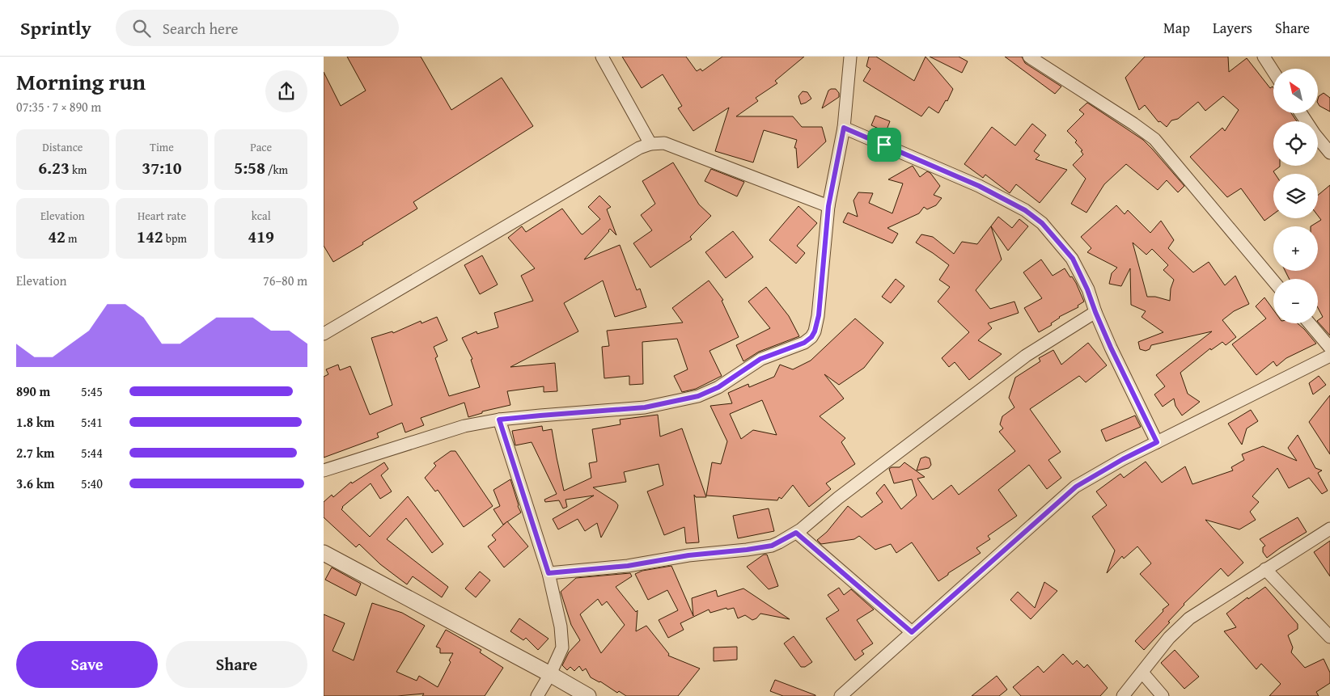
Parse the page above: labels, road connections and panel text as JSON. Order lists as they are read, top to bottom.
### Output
{
  "north": "top left",
  "page": {
    "header": "Sprintly",
    "search": "Search here",
    "nav": ["Map", "Layers", "Share"],
    "heading": ["Morning run", "07:35 · 7 × 890 m"],
    "map_buttons": ["+", "−"],
    "stats": [
      ["Distance", "6.23 km"],
      ["Time", "37:10"],
      ["Pace", "5:58 /km"],
      ["Elevation", "42 m"],
      ["Heart rate", "142 bpm"],
      ["kcal", "419"]
    ],
    "chart": ["Elevation", "76–80 m"],
    "list": [
      {
        "name": "890 m",
        "note": "5:45"
      },
      {
        "name": "1.8 km",
        "note": "5:41"
      },
      {
        "name": "2.7 km",
        "note": "5:44"
      },
      {
        "name": "3.6 km",
        "note": "5:40"
      }
    ],
    "buttons": ["Save", "Share"]
  }
}
